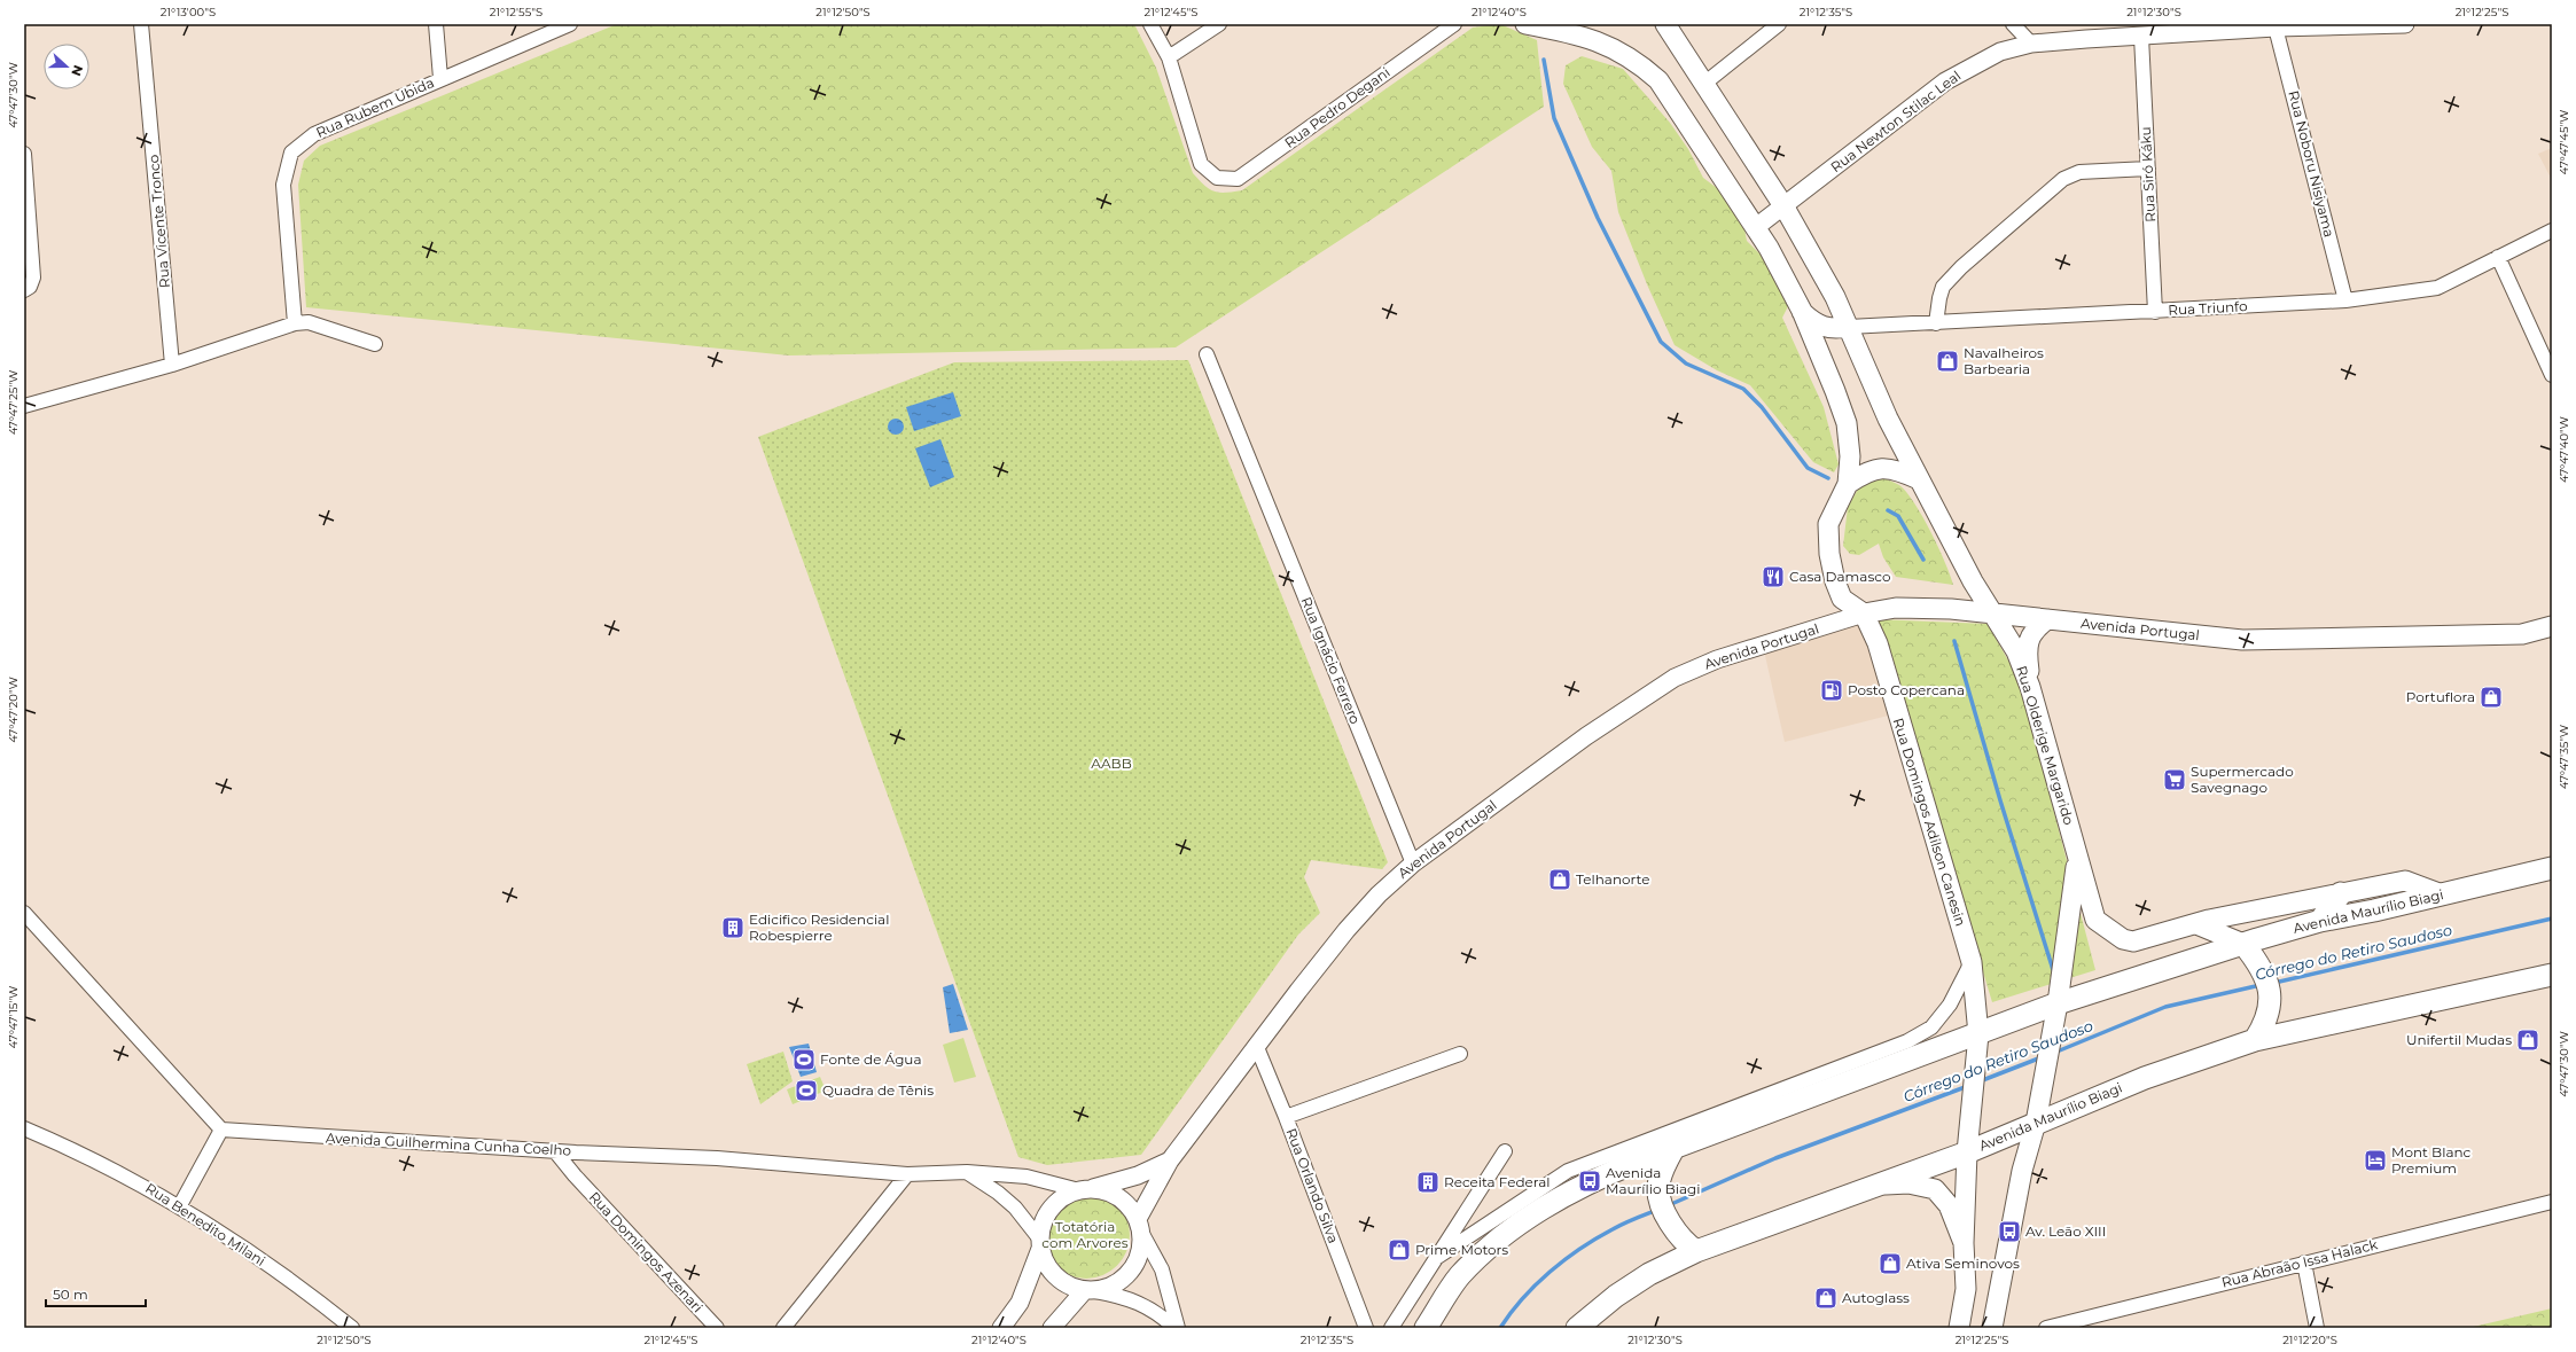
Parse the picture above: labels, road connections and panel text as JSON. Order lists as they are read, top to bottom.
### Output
{
  "streets": {
    "main road": [
      "Avenida Portugal",
      "Rua Olderige Margarido",
      "Rua Domingos Adilson Canesin",
      "Avenida Maurílio Biagi"
    ],
    "street": [
      "Rua Rubem Ubida",
      "Rua Pedro Degani",
      "Rua Newton Stilac Leal",
      "Rua Noboru Nisiyama",
      "Rua Siró Káku",
      "Rua Vicente Tronco",
      "Rua Triunfo",
      "Rua Ignácio Ferrero",
      "Avenida Guilhermina Cunha Coelho",
      "Rua Orlando Silva",
      "Rua Benedito Milani",
      "Rua Domingos Azenari",
      "Rua Abraão Issa Halack"
    ]
  },
  "crossings": [
    ["Rua Newton Stilac Leal", "Rua Noboru Nisiyama"],
    ["Rua Newton Stilac Leal", "Rua Siró Káku"],
    ["Rua Newton Stilac Leal", "Rua Olderige Margarido"],
    ["Rua Noboru Nisiyama", "Rua Triunfo"],
    ["Rua Siró Káku", "Rua Triunfo"],
    ["Rua Triunfo", "Rua Olderige Margarido"],
    ["Avenida Portugal", "Rua Ignácio Ferrero"],
    ["Avenida Portugal", "Rua Olderige Margarido"],
    ["Avenida Portugal", "Rua Domingos Adilson Canesin"],
    ["Avenida Portugal", "Avenida Guilhermina Cunha Coelho"],
    ["Avenida Portugal", "Rua Orlando Silva"],
    ["Rua Olderige Margarido", "Avenida Maurílio Biagi"],
    ["Rua Domingos Adilson Canesin", "Avenida Maurílio Biagi"],
    ["Avenida Guilhermina Cunha Coelho", "Rua Domingos Azenari"]
  ],
  "water": ["Córrego do Retiro Saudoso"],
  "parks": ["AABB", "Totatória com Arvores"],
  "places": {
    "shop": [
      "Navalheiros Barbearia",
      "Portuflora",
      "Telhanorte",
      "Unifertil Mudas",
      "Prime Motors",
      "Ativa Seminovos",
      "Autoglass"
    ],
    "restaurant": ["Casa Damasco"],
    "fuel station": ["Posto Copercana"],
    "supermarket": ["Supermercado Savegnago"],
    "building": ["Edicifico Residencial Robespierre", "Receita Federal"],
    "sports": ["Fonte de Água", "Quadra de Tênis"],
    "hotel": ["Mont Blanc Premium"],
    "bus stop": ["Avenida Maurílio Biagi", "Av. Leão XIII"]
  },
  "scale_bar": "50 m",
  "north": "right",
  "coordinates": [
    "21°13'00\"S",
    "21°12'55\"S",
    "21°12'50\"S",
    "21°12'45\"S",
    "21°12'40\"S",
    "21°12'35\"S",
    "21°12'30\"S",
    "21°12'25\"S",
    "47°47'30\"W",
    "47°47'45\"W",
    "47°47'25\"W",
    "47°47'40\"W",
    "47°47'20\"W",
    "47°47'35\"W",
    "47°47'15\"W",
    "21°12'20\"S"
  ]
}
